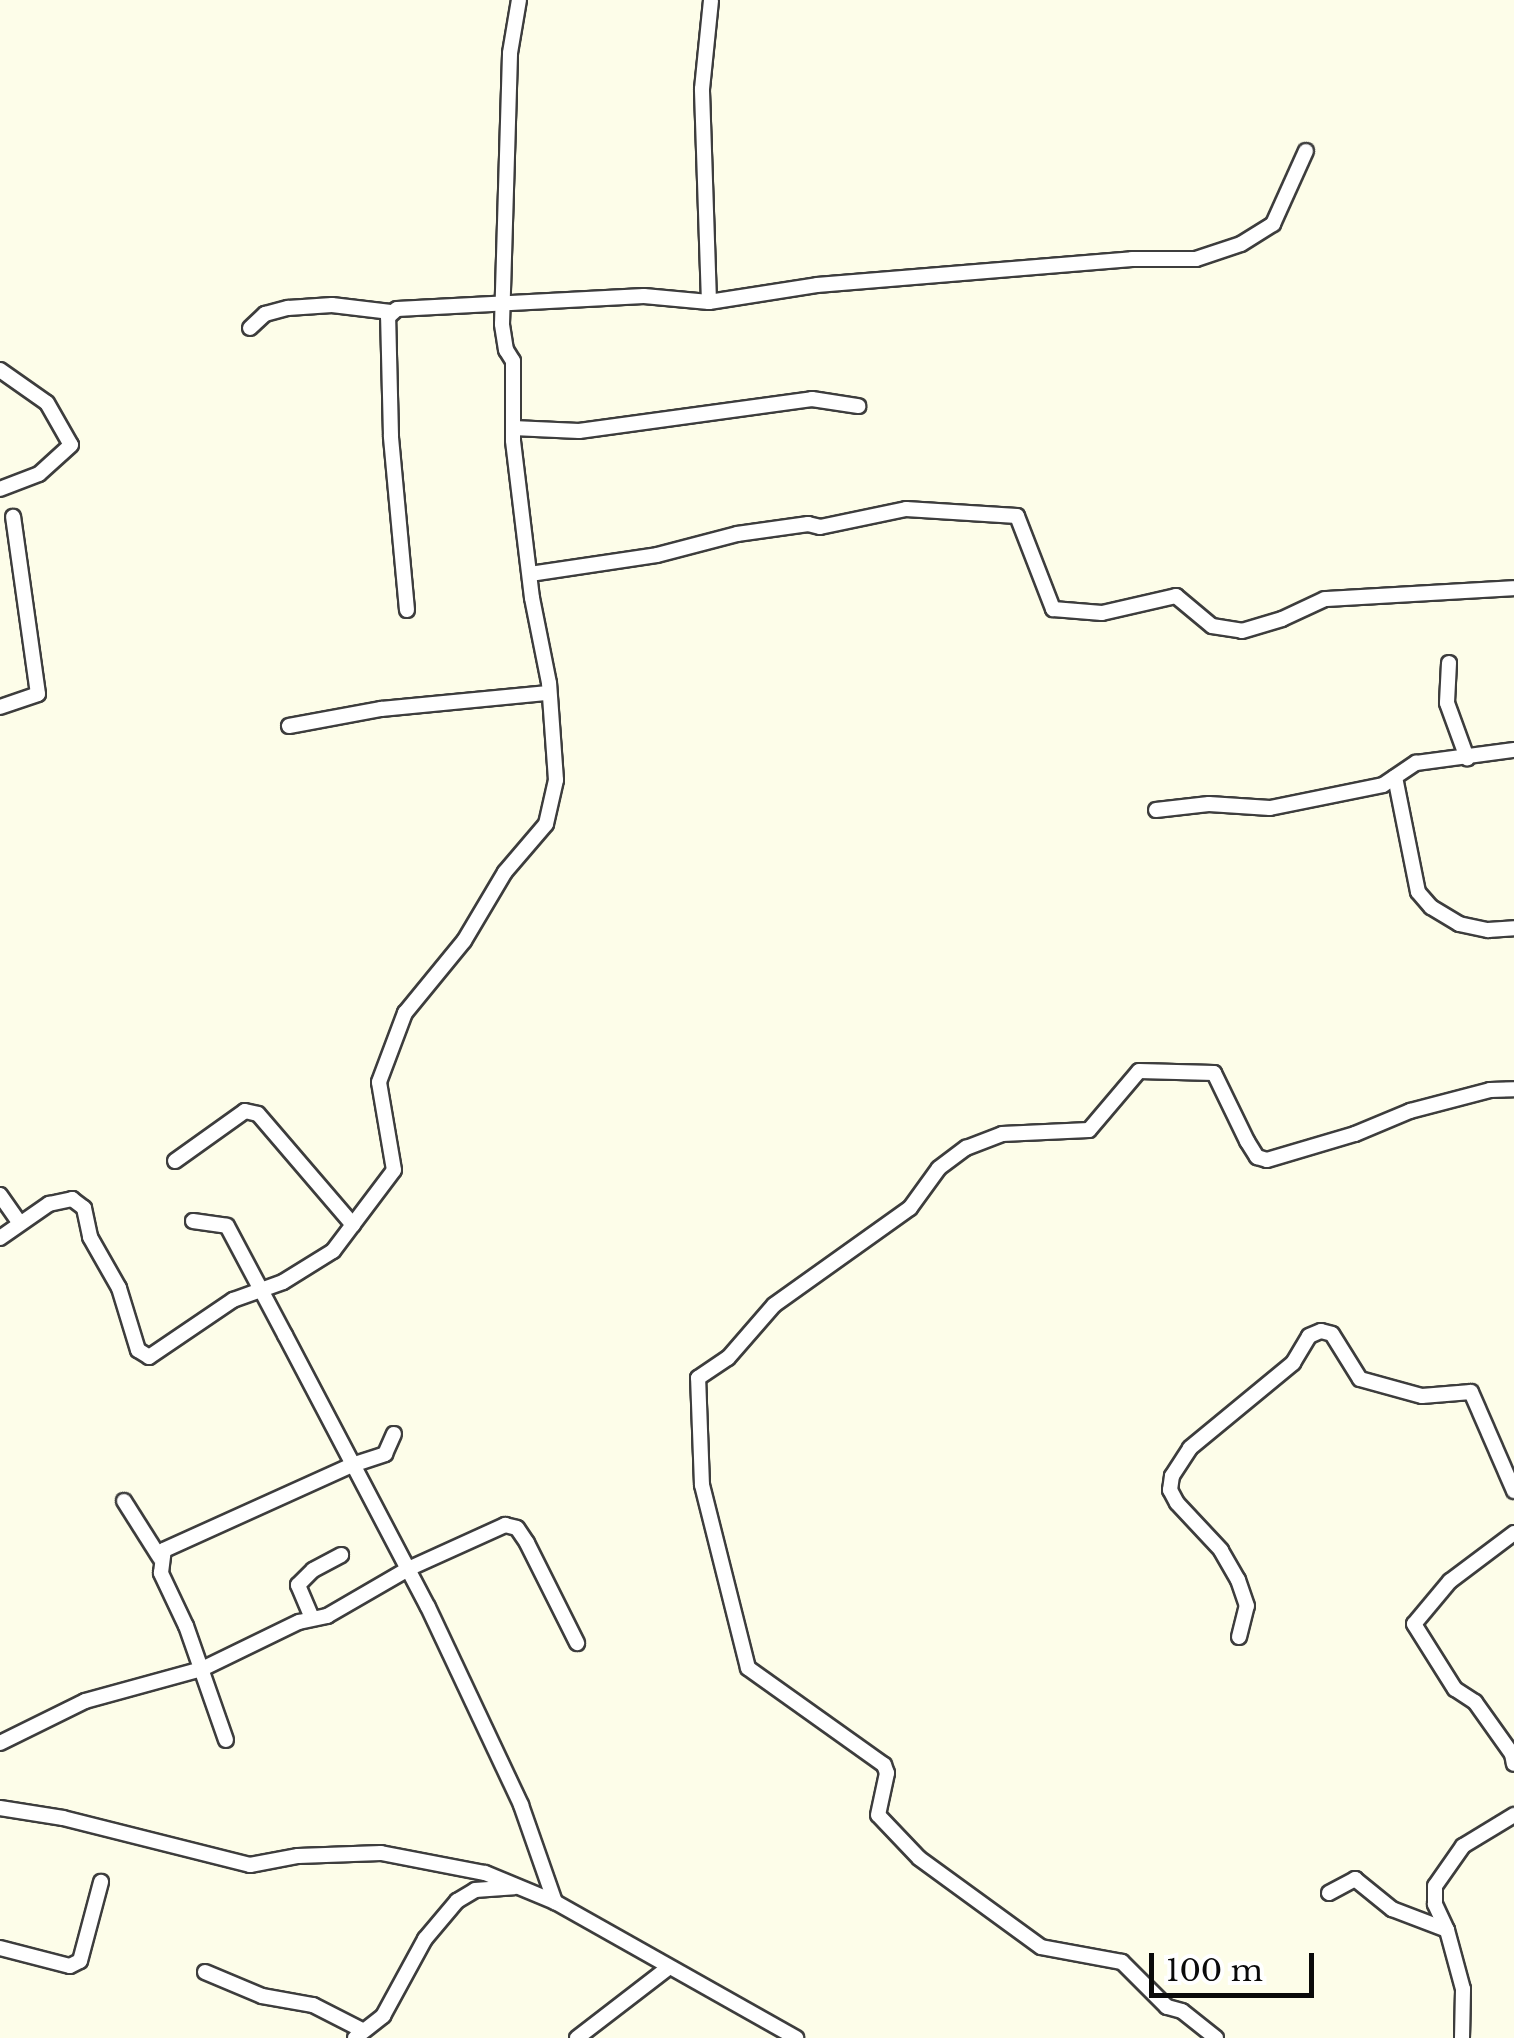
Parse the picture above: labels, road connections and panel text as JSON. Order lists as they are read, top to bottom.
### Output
{
  "scale_bar": "100 m"
}
